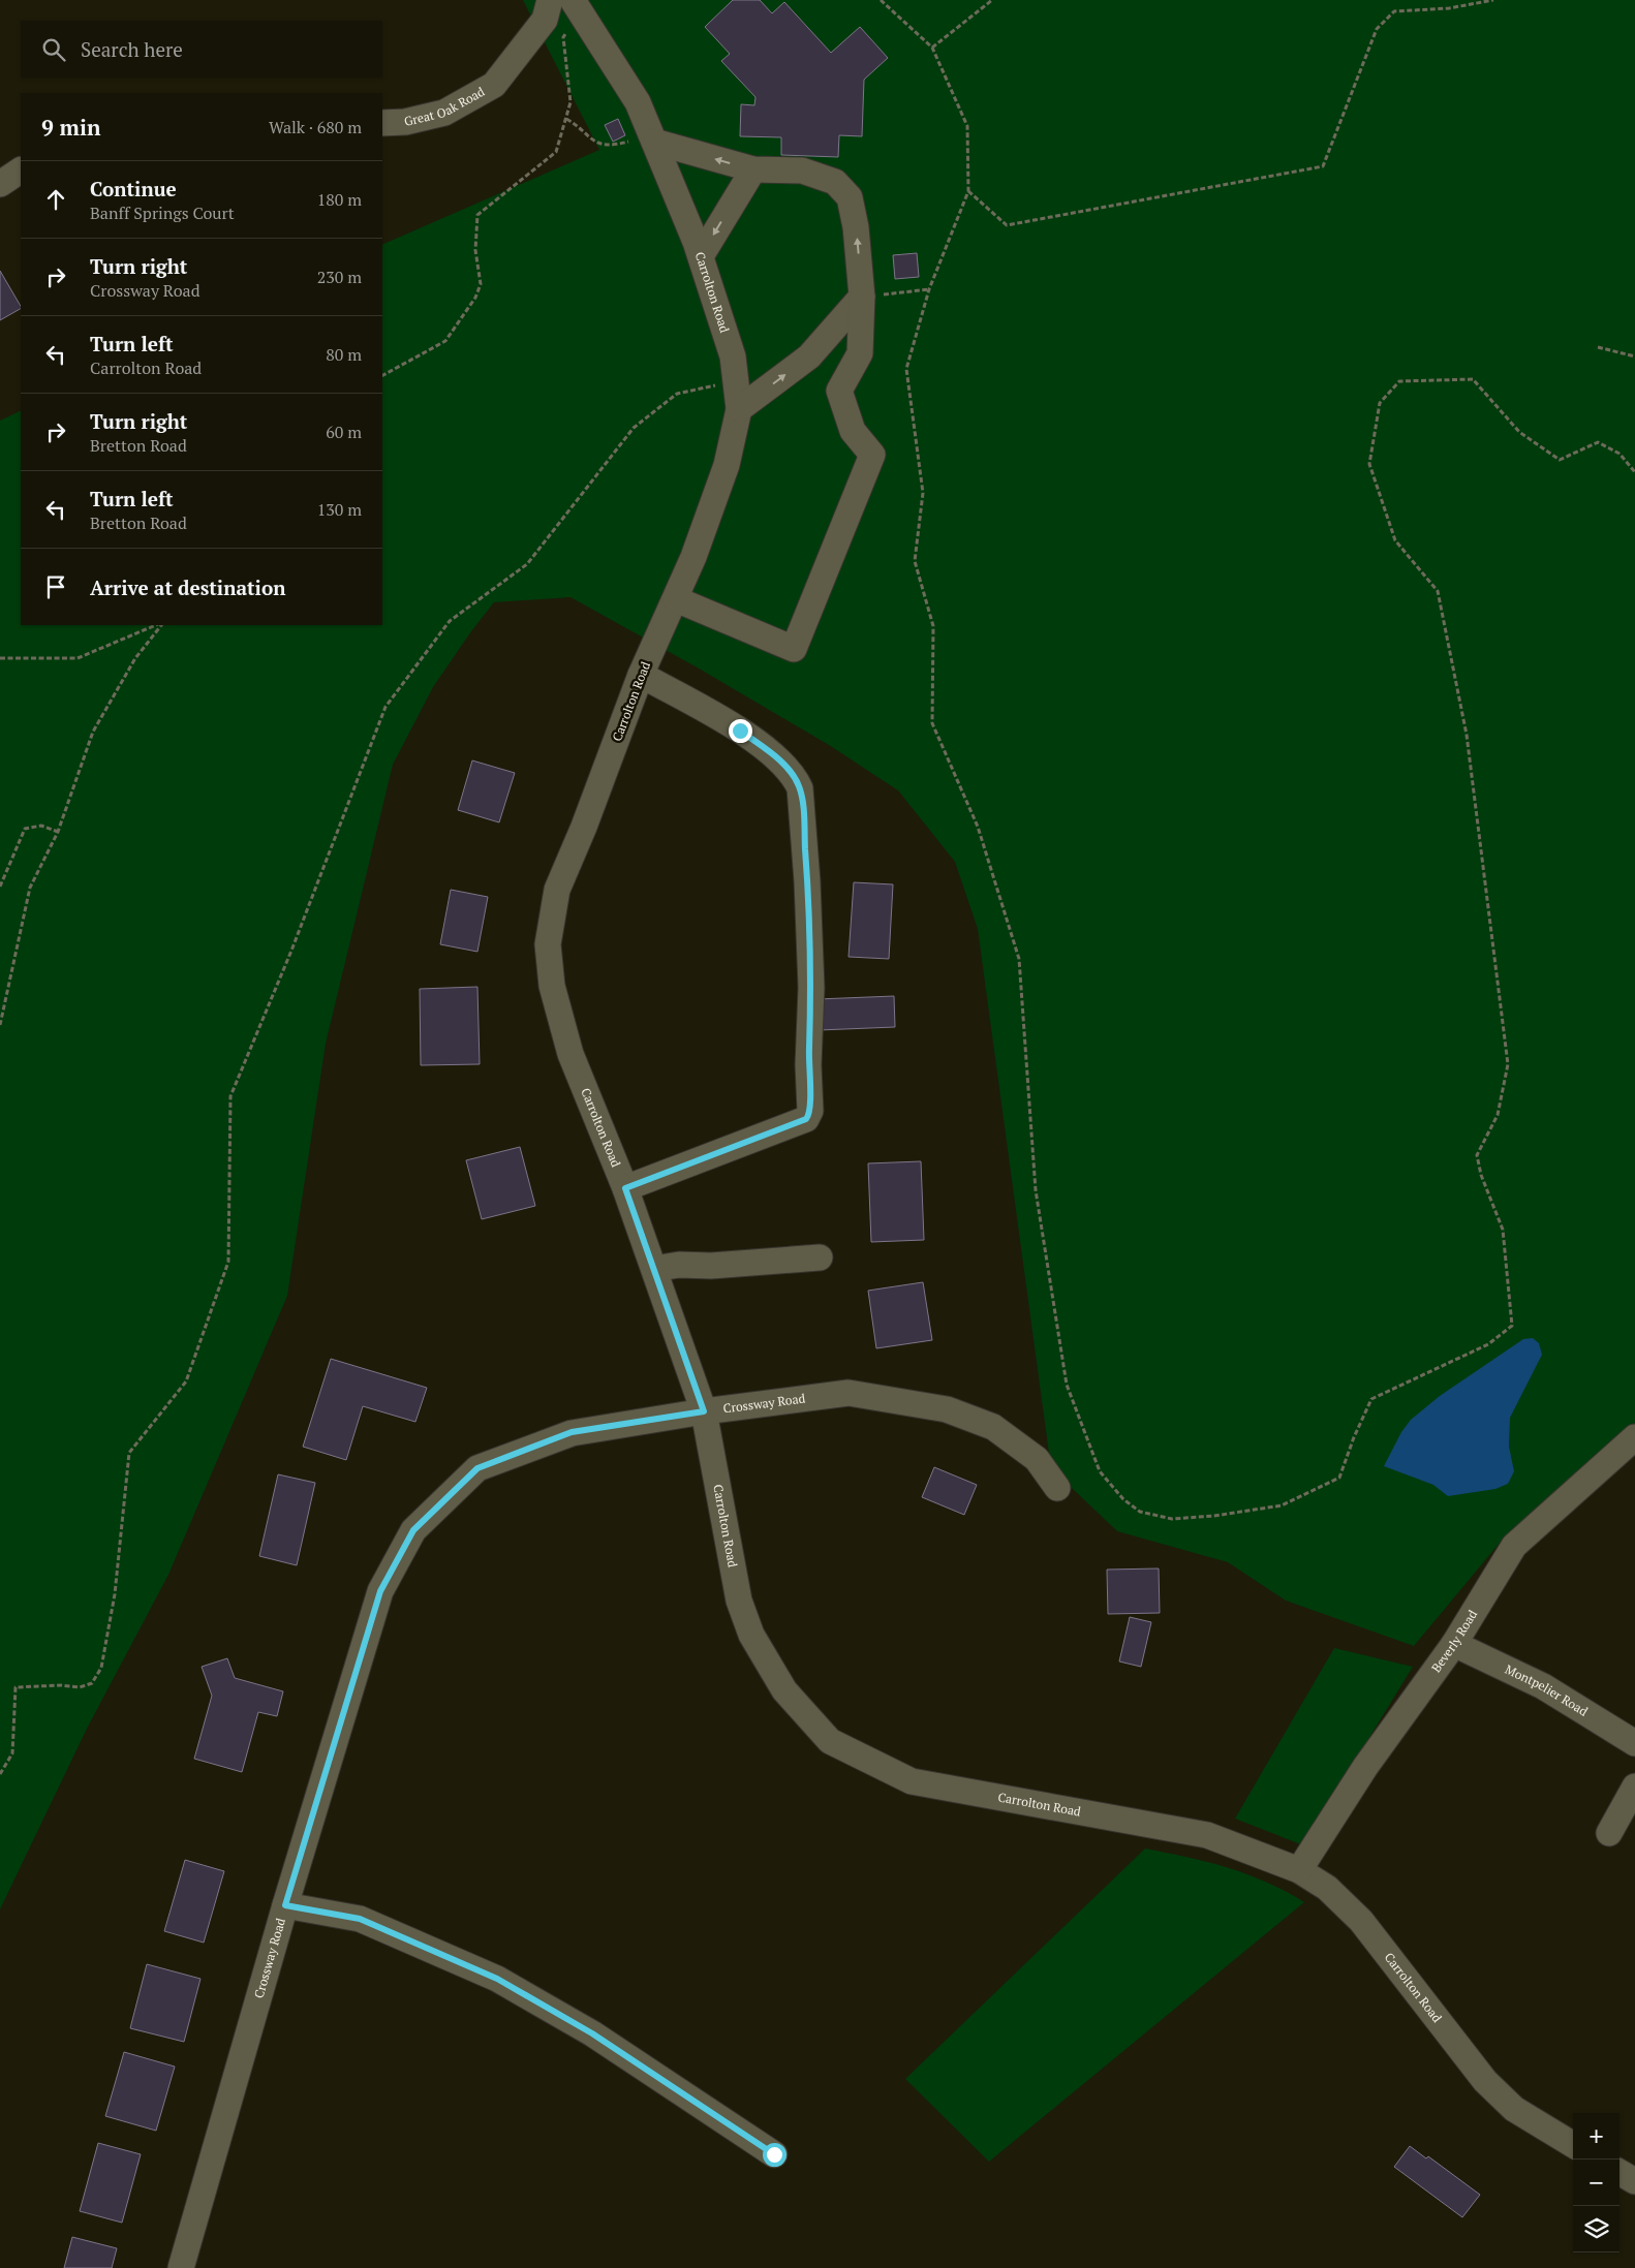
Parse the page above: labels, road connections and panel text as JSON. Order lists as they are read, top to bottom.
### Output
{
  "streets": {
    "street": [
      "Great Oak Road",
      "Carrolton Road",
      "Crossway Road",
      "Beverly Road",
      "Montpelier Road"
    ]
  },
  "crossings": [
    ["Carrolton Road", "Crossway Road"],
    ["Carrolton Road", "Beverly Road"],
    ["Beverly Road", "Montpelier Road"]
  ],
  "page": {
    "search": "Search here",
    "heading": ["9 min", "Walk · 680 m"],
    "list": [
      ["Continue", "Banff Springs Court", "180 m"],
      ["Turn right", "Crossway Road", "230 m"],
      ["Turn left", "Carrolton Road", "80 m"],
      ["Turn right", "Bretton Road", "60 m"],
      ["Turn left", "Bretton Road", "130 m"],
      "Arrive at destination"
    ],
    "map_buttons": ["+", "−"]
  }
}
